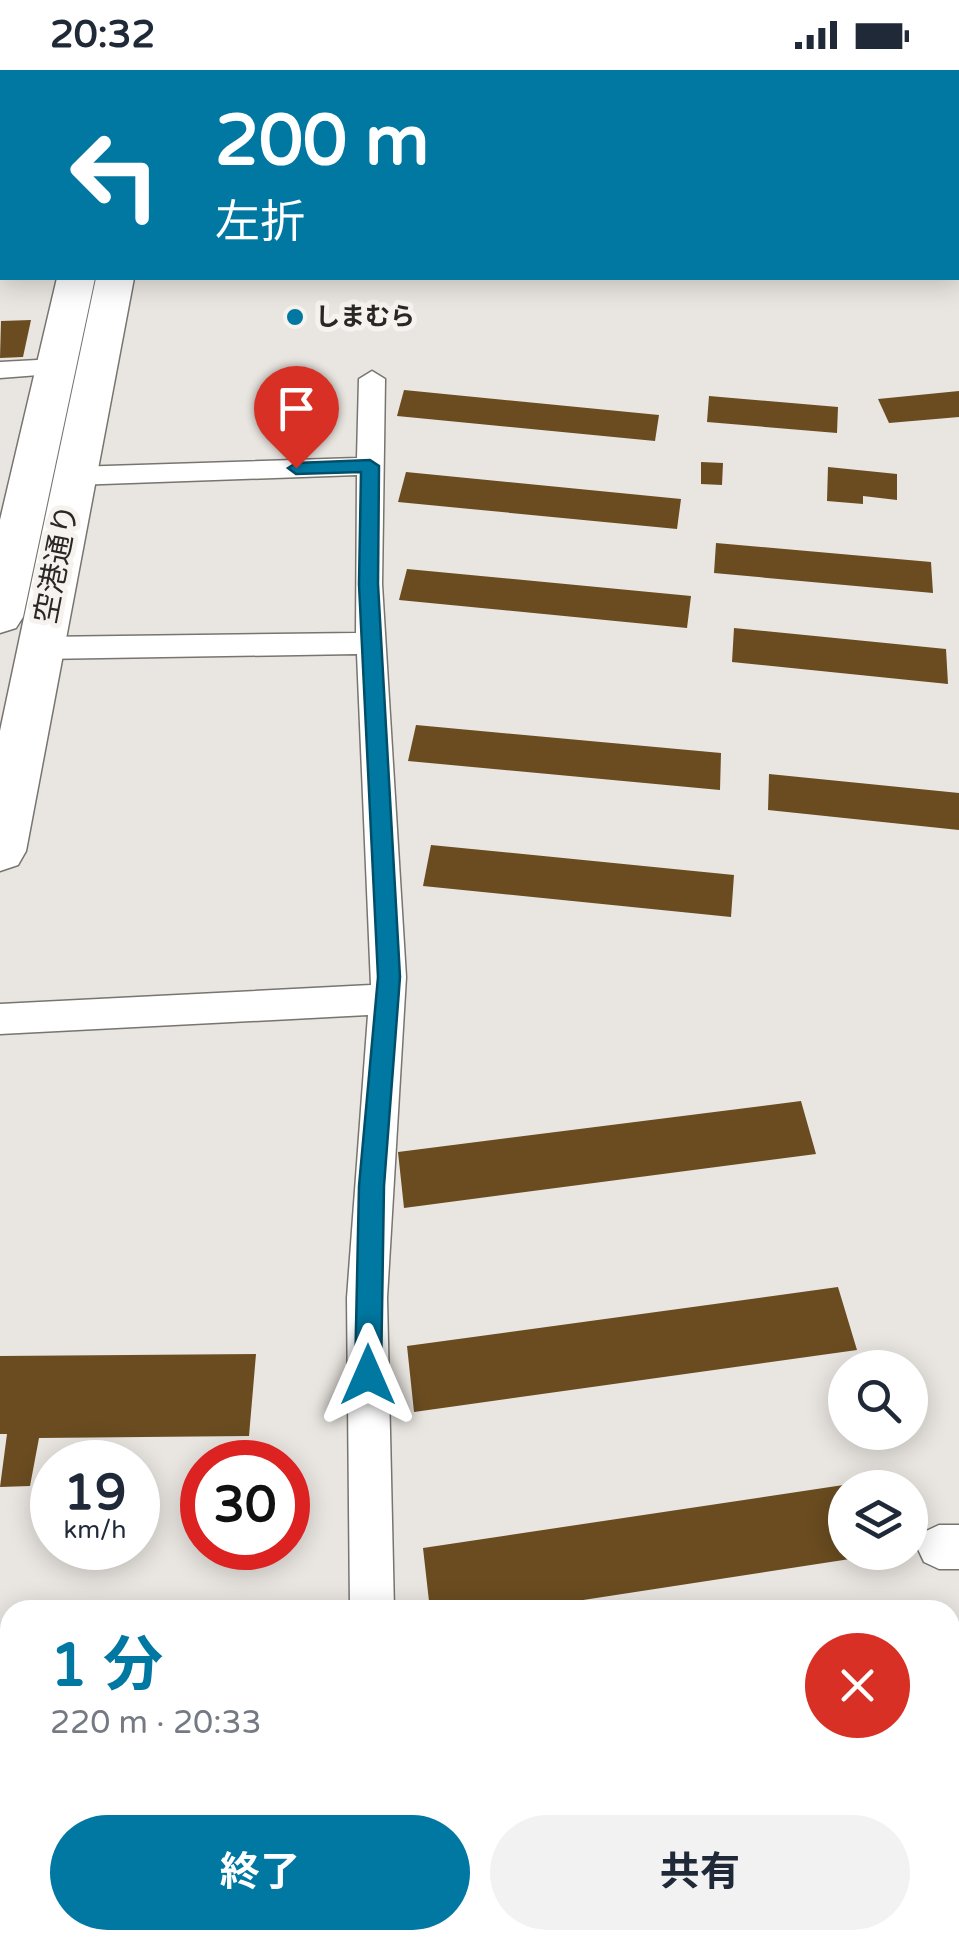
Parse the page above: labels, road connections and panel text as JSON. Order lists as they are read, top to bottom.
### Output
{
  "streets": {
    "highway": ["空港通り"]
  },
  "places": ["しまむら"],
  "page": {
    "status": "20:32",
    "turn": ["200 m", "左折"],
    "speed": "19 km/h",
    "limit": "30",
    "heading": ["1 分", "220 m · 20:33"],
    "buttons": ["終了", "共有"]
  }
}
